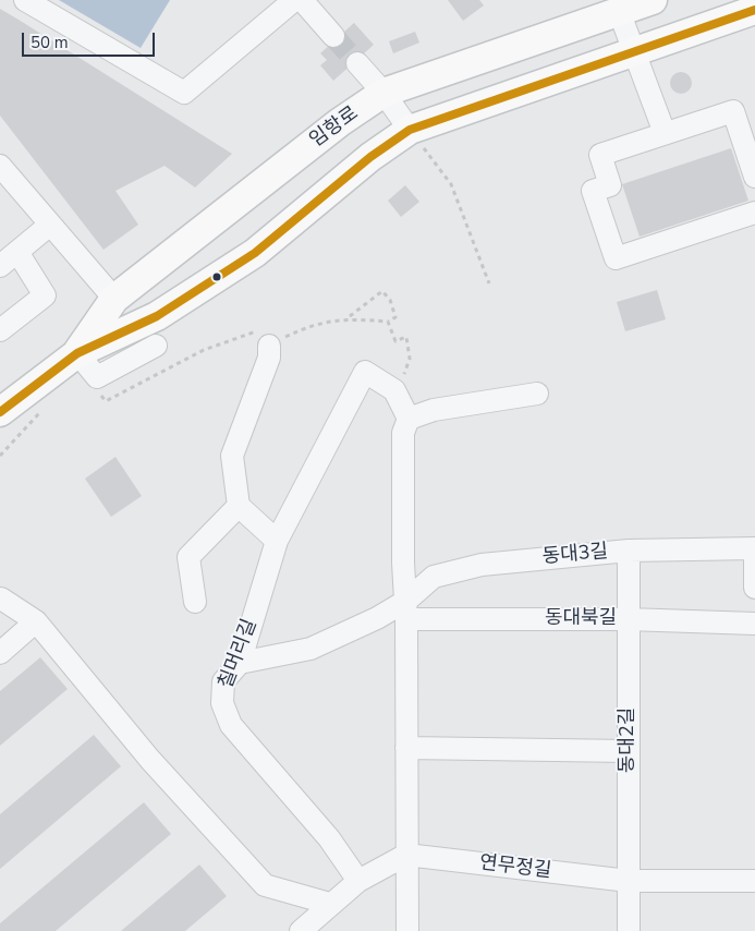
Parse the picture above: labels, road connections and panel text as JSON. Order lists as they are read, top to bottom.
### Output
{
  "streets": {
    "main road": ["임항로"],
    "street": [
      "동대3길",
      "동대북길",
      "칠머리길",
      "동대2길",
      "연무정길"
    ]
  },
  "crossings": [
    ["동대3길", "동대북길"],
    ["동대3길", "칠머리길"],
    ["동대3길", "동대2길"],
    ["동대북길", "동대2길"],
    ["동대2길", "연무정길"]
  ],
  "scale_bar": "50 m"
}
